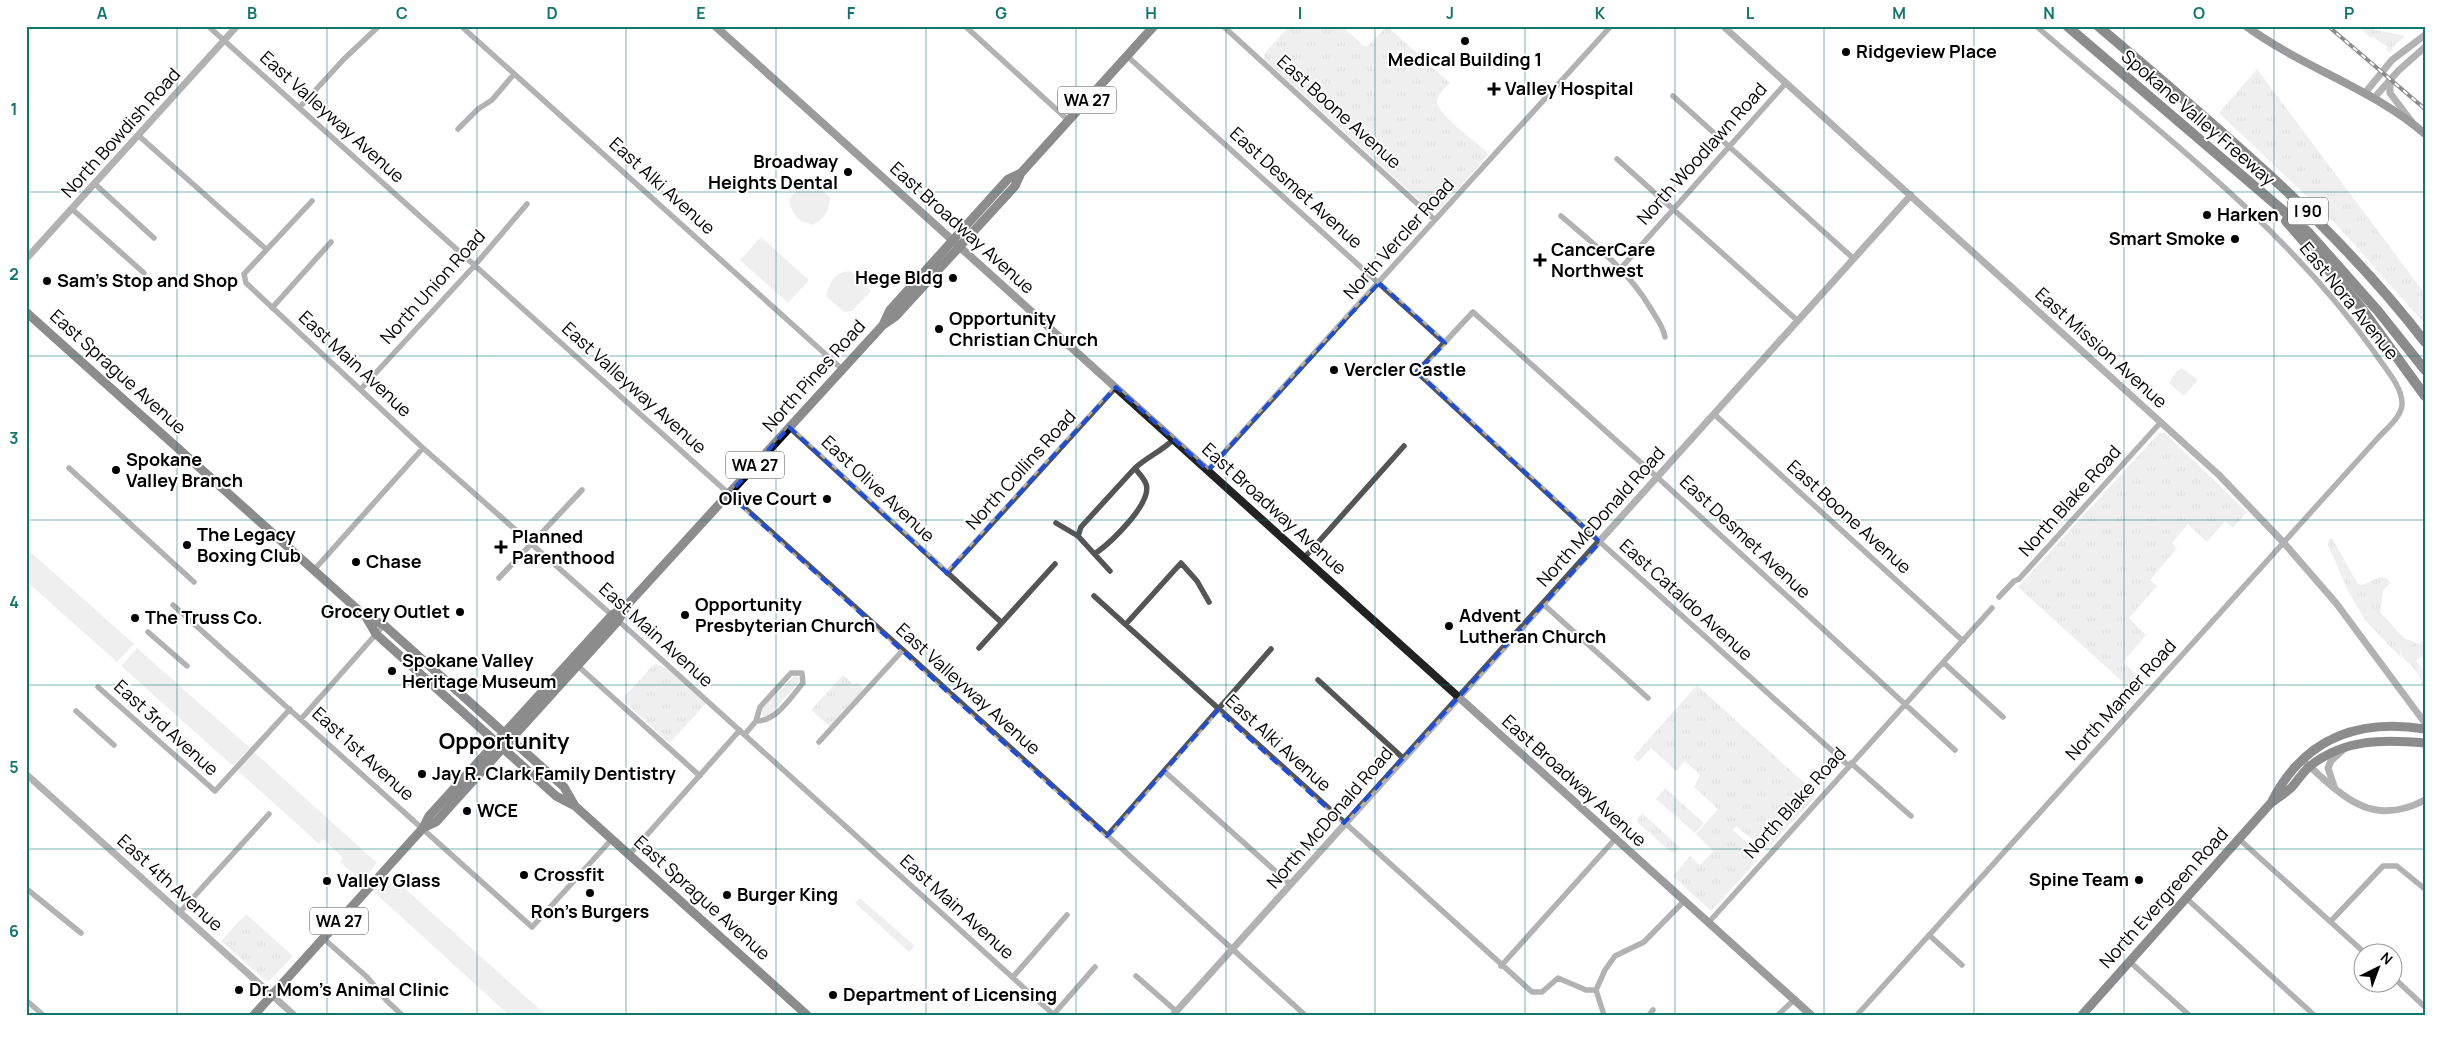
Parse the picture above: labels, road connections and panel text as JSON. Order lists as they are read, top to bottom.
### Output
{
  "streets": {
    "highway": ["Spokane Valley Freeway", "I 90"],
    "main road": [
      "WA 27",
      "East Broadway Avenue",
      "East Sprague Avenue",
      "North Pines Road",
      "North Evergreen Road"
    ],
    "street": [
      "East Boone Avenue",
      "East Valleyway Avenue",
      "North Bowdish Road",
      "North Woodlawn Road",
      "East Alki Avenue",
      "East Desmet Avenue",
      "North Vercler Road",
      "North Union Road",
      "East Nora Avenue",
      "East Mission Avenue",
      "East Main Avenue",
      "North Collins Road",
      "East Olive Avenue",
      "North Blake Road",
      "North McDonald Road",
      "East Cataldo Avenue",
      "North Mamer Road",
      "East 3rd Avenue",
      "East 1st Avenue",
      "East 4th Avenue"
    ]
  },
  "crossings": [
    ["WA 27", "East Sprague Avenue"],
    ["WA 27", "North Pines Road"],
    ["WA 27", "East 1st Avenue"],
    ["WA 27", "East 4th Avenue"],
    ["East Boone Avenue", "North Vercler Road"],
    ["East Boone Avenue", "North Blake Road"],
    ["East Boone Avenue", "North McDonald Road"],
    ["East Valleyway Avenue", "North Bowdish Road"],
    ["East Valleyway Avenue", "North Union Road"],
    ["East Valleyway Avenue", "North Pines Road"],
    ["East Valleyway Avenue", "North McDonald Road"],
    ["North Woodlawn Road", "East Mission Avenue"],
    ["East Alki Avenue", "North Pines Road"],
    ["East Alki Avenue", "North McDonald Road"],
    ["East Desmet Avenue", "North Vercler Road"],
    ["East Desmet Avenue", "North Pines Road"],
    ["East Desmet Avenue", "North Blake Road"],
    ["East Desmet Avenue", "North McDonald Road"],
    ["East Desmet Avenue", "East Cataldo Avenue"],
    ["East Broadway Avenue", "North Vercler Road"],
    ["East Broadway Avenue", "North Pines Road"],
    ["East Broadway Avenue", "North Collins Road"],
    ["East Broadway Avenue", "North Blake Road"],
    ["East Broadway Avenue", "North McDonald Road"],
    ["North Union Road", "East Main Avenue"],
    ["East Nora Avenue", "North Mamer Road"],
    ["East Mission Avenue", "North Blake Road"],
    ["East Mission Avenue", "North McDonald Road"],
    ["East Mission Avenue", "North Mamer Road"],
    ["East Main Avenue", "North Pines Road"],
    ["East Sprague Avenue", "North Pines Road"],
    ["East Sprague Avenue", "East 1st Avenue"],
    ["North Pines Road", "East Olive Avenue"],
    ["North Collins Road", "East Olive Avenue"],
    ["North Blake Road", "East Cataldo Avenue"],
    ["North McDonald Road", "East Cataldo Avenue"],
    ["East 3rd Avenue", "East 1st Avenue"]
  ],
  "districts": ["Opportunity"],
  "places": {
    "other": [
      "Medical Building 1",
      "Ridgeview Place",
      "Broadway Heights Dental",
      "Harken",
      "Smart Smoke",
      "Hege Bldg",
      "Sam's Stop and Shop",
      "Opportunity Christian Church",
      "Vercler Castle",
      "Spokane Valley Branch",
      "Olive Court",
      "The Legacy Boxing Club",
      "Chase",
      "Grocery Outlet",
      "Opportunity Presbyterian Church",
      "The Truss Co.",
      "Advent Lutheran Church",
      "Spokane Valley Heritage Museum",
      "Jay R. Clark Family Dentistry",
      "WCE",
      "Crossfit",
      "Spine Team",
      "Valley Glass",
      "Ron's Burgers",
      "Burger King",
      "Dr. Mom’s Animal Clinic",
      "Department of Licensing"
    ],
    "health": ["Valley Hospital", "CancerCare Northwest", "Planned Parenthood"]
  },
  "north": "top right",
  "grid": {
    "columns": [
      "A",
      "B",
      "C",
      "D",
      "E",
      "F",
      "G",
      "H",
      "I",
      "J",
      "K",
      "L",
      "M",
      "N",
      "O",
      "P"
    ],
    "rows": [
      "1",
      "2",
      "3",
      "4",
      "5",
      "6"
    ]
  }
}
